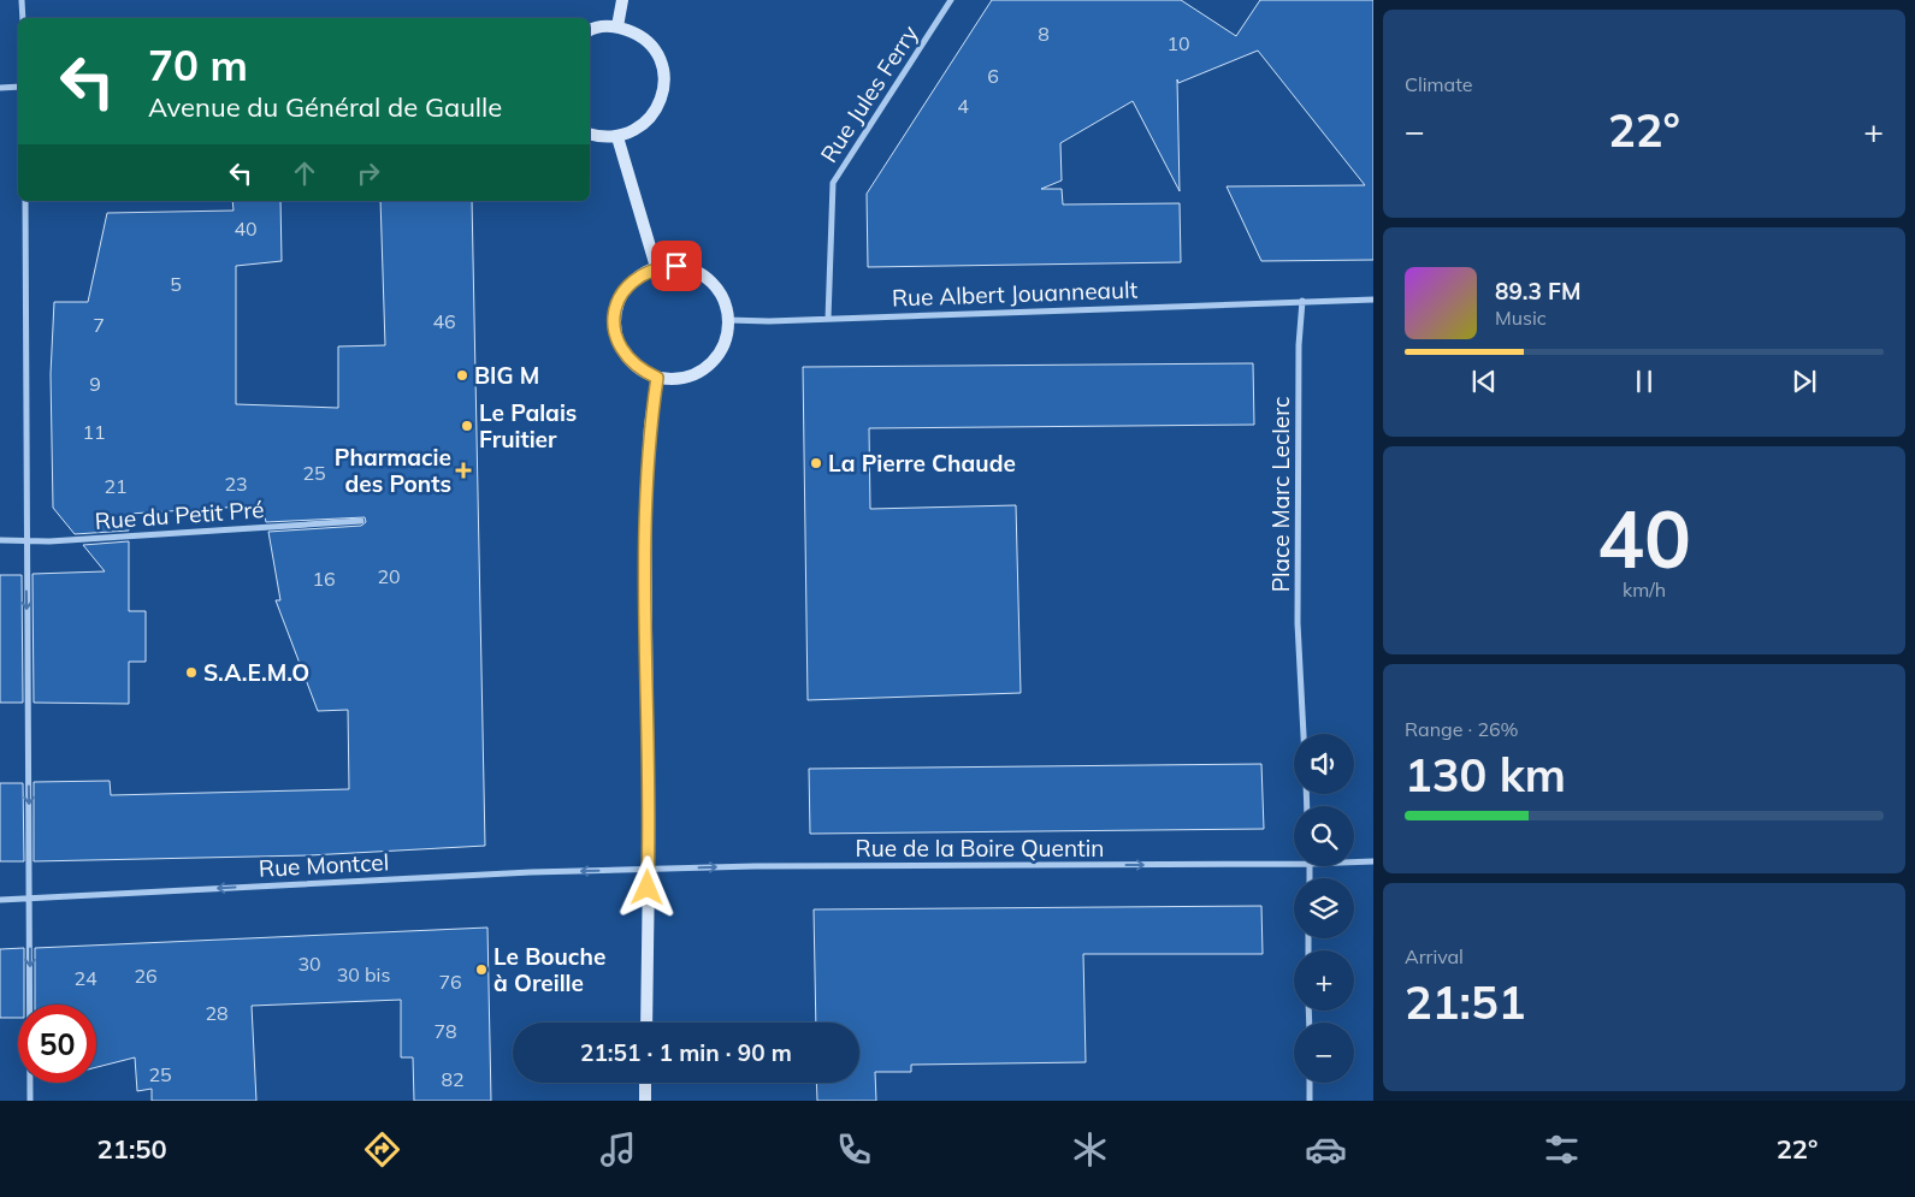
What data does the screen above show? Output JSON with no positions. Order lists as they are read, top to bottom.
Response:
{
  "streets": {
    "street": [
      "Rue Jules Ferry",
      "Rue Albert Jouanneault",
      "Place Marc Leclerc",
      "Rue du Petit Pré",
      "Rue de la Boire Quentin",
      "Rue Montcel"
    ]
  },
  "crossings": [
    ["Rue Jules Ferry", "Rue Albert Jouanneault"],
    ["Rue Albert Jouanneault", "Place Marc Leclerc"],
    ["Rue de la Boire Quentin", "Rue Montcel"]
  ],
  "one_way": ["Rue de la Boire Quentin", "Rue Montcel"],
  "places": {
    "other": [
      "BIG M",
      "Le Palais Fruitier",
      "La Pierre Chaude",
      "S.A.E.M.O",
      "Le Bouche à Oreille"
    ],
    "health": ["Pharmacie des Ponts"]
  },
  "house_numbers": [
    "8",
    "10",
    "6",
    "4",
    "40",
    "5",
    "46",
    "7",
    "9",
    "11",
    "25",
    "23",
    "21",
    "20",
    "16",
    "30",
    "30 bis",
    "26",
    "24",
    "76",
    "28",
    "78",
    "25",
    "82"
  ],
  "page": {
    "tile": [
      "Climate",
      ["40", "km/h"],
      ["Range · 26%", "130 km"],
      ["Arrival", "21:51"]
    ],
    "turn": ["70 m", "Avenue du Général de Gaulle"],
    "heat": ["−", "22°", "+"],
    "song": ["89.3 FM", "Music"],
    "map_buttons": ["+", "−"],
    "limit": "50",
    "trip": "21:51 · 1 min · 90 m",
    "tabs": ["21:50", "22°"]
  }
}
